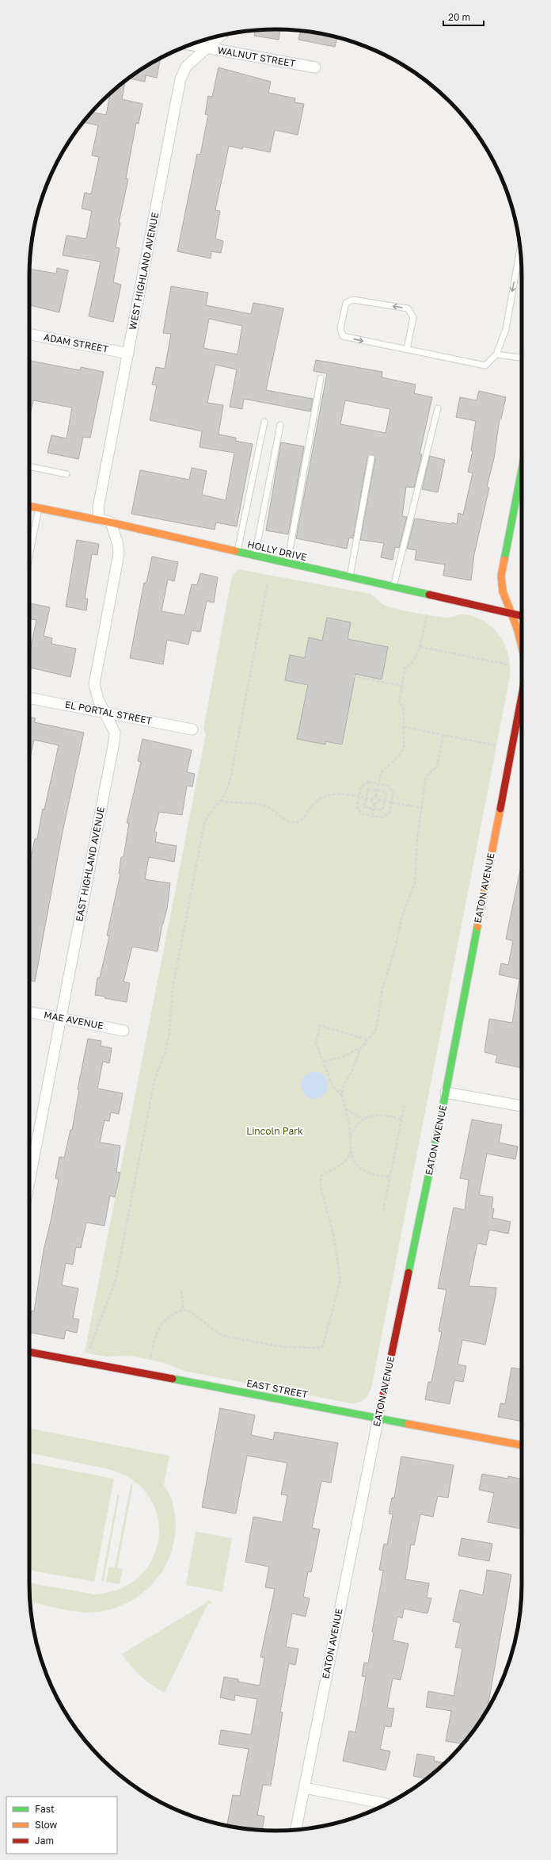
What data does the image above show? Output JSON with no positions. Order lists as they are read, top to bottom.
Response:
{
  "streets": {
    "street": [
      "WALNUT STREET",
      "WEST HIGHLAND AVENUE",
      "ADAM STREET",
      "HOLLY DRIVE",
      "EL PORTAL STREET",
      "EAST HIGHLAND AVENUE",
      "EATON AVENUE",
      "MAE AVENUE",
      "EAST STREET"
    ]
  },
  "crossings": [
    ["WALNUT STREET", "WEST HIGHLAND AVENUE"],
    ["WEST HIGHLAND AVENUE", "ADAM STREET"],
    ["WEST HIGHLAND AVENUE", "HOLLY DRIVE"],
    ["WEST HIGHLAND AVENUE", "EAST HIGHLAND AVENUE"],
    ["HOLLY DRIVE", "EAST HIGHLAND AVENUE"],
    ["HOLLY DRIVE", "EATON AVENUE"],
    ["EL PORTAL STREET", "EAST HIGHLAND AVENUE"],
    ["EAST HIGHLAND AVENUE", "MAE AVENUE"],
    ["EATON AVENUE", "EAST STREET"]
  ],
  "parks": ["Lincoln Park"],
  "legend": ["Fast", "Slow", "Jam"],
  "scale_bar": "20 m"
}
